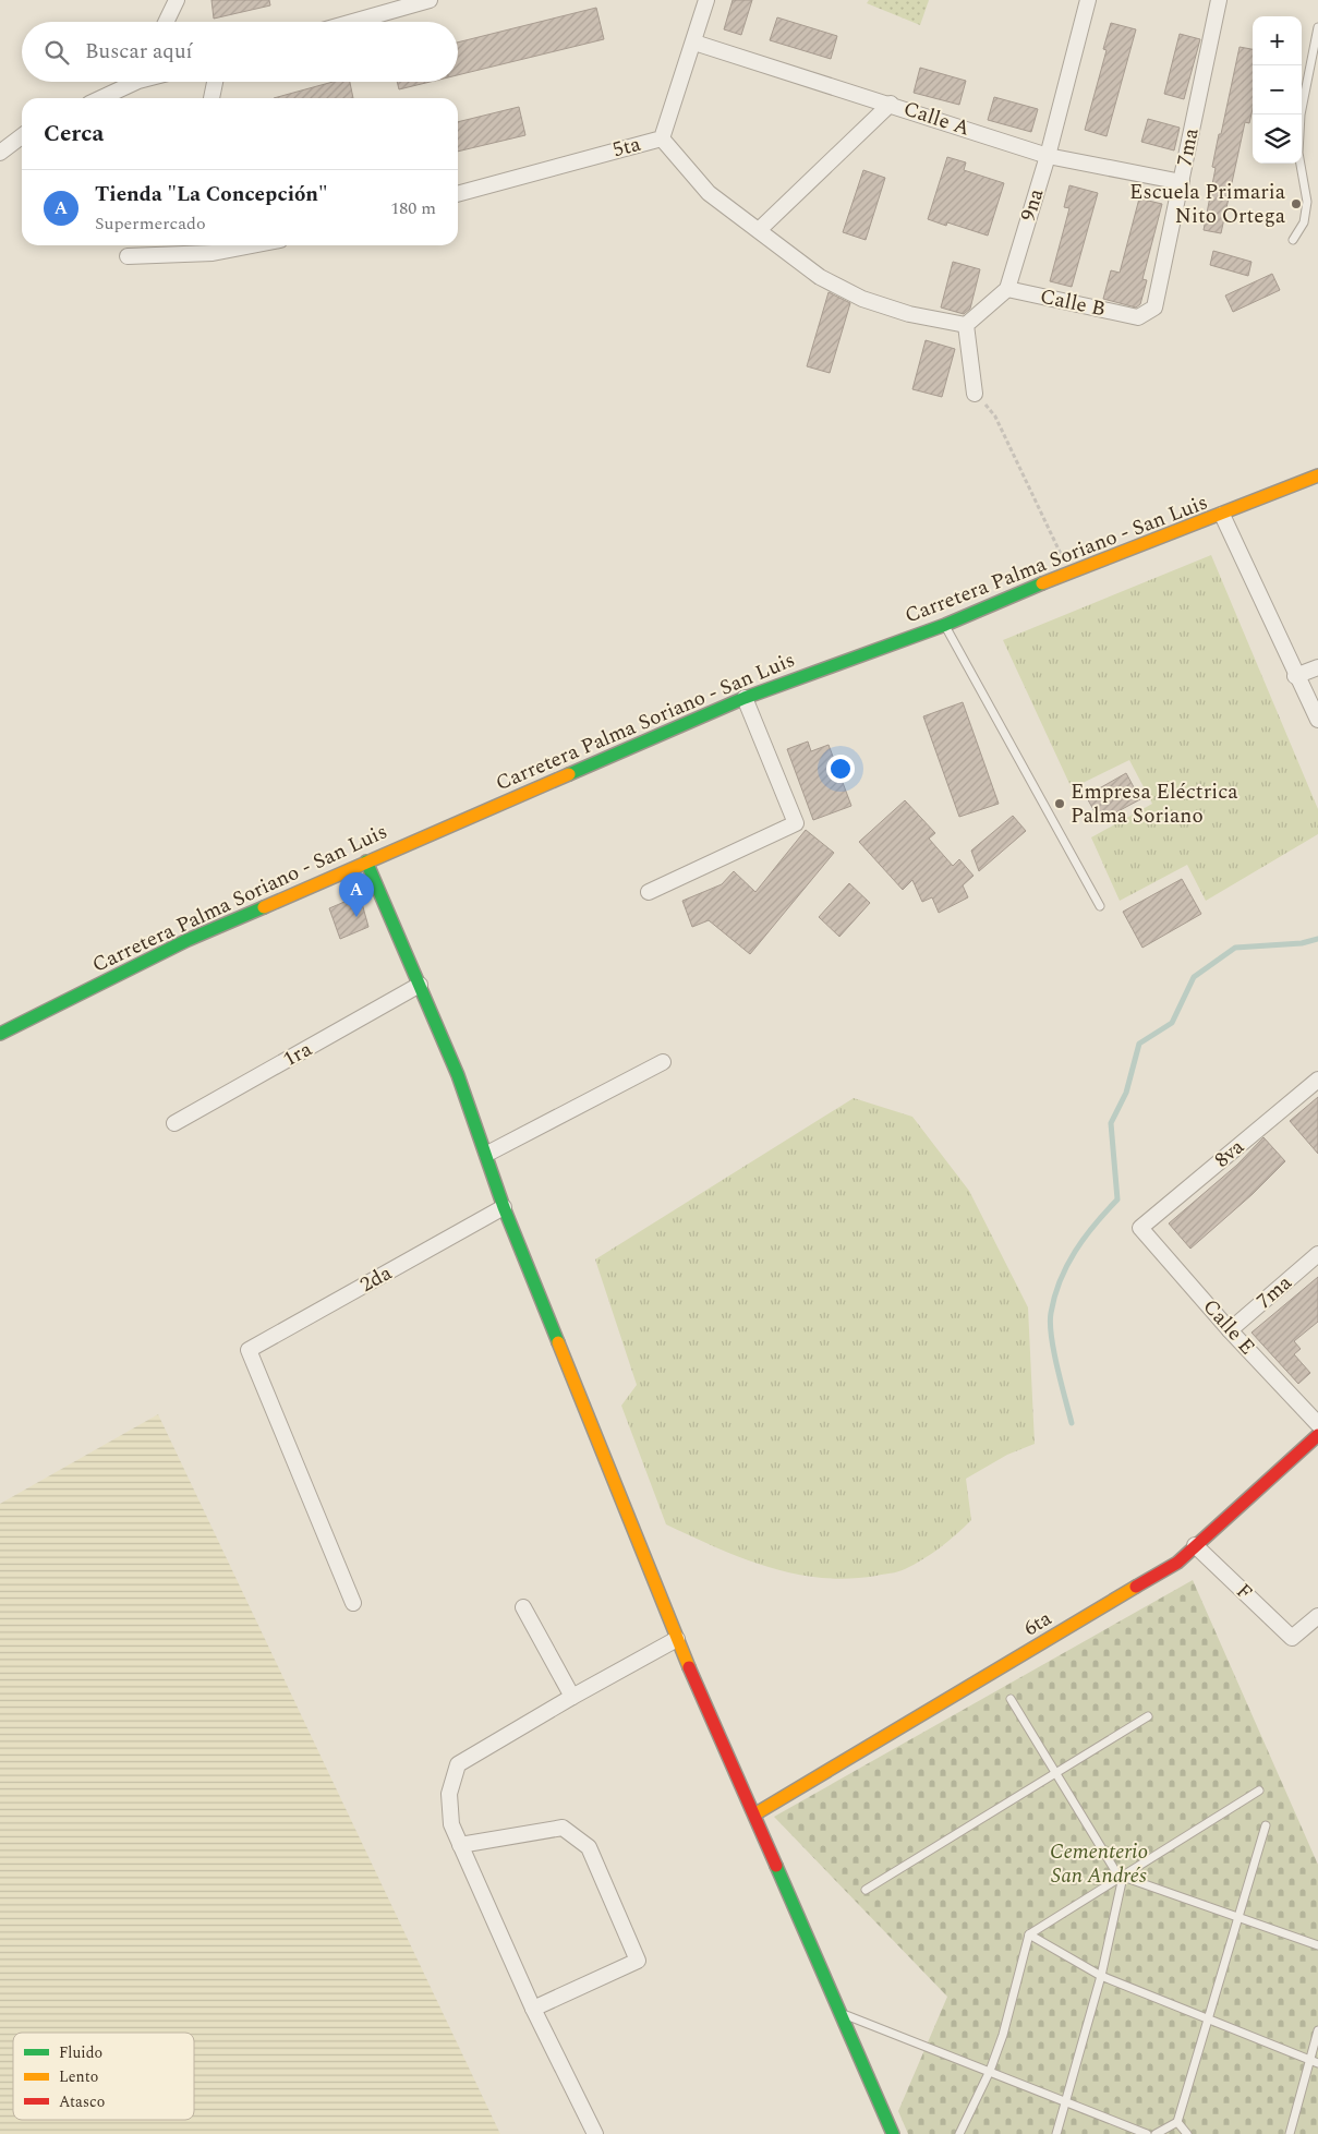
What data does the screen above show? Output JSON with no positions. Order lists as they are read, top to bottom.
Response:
{
  "streets": {
    "street": [
      "Calle A",
      "5ta",
      "7ma",
      "9na",
      "Calle B",
      "Carretera Palma Soriano - San Luis",
      "1ra",
      "8va",
      "2da",
      "Calle E",
      "F",
      "6ta"
    ]
  },
  "crossings": [
    ["Calle A", "5ta"],
    ["Calle A", "7ma"],
    ["Calle A", "9na"],
    ["7ma", "Calle B"],
    ["7ma", "Calle E"],
    ["9na", "Calle B"],
    ["8va", "Calle E"],
    ["F", "6ta"]
  ],
  "parks": ["Cementerio San Andrés"],
  "places": ["Escuela Primaria Nito Ortega", "Empresa Eléctrica Palma Soriano"],
  "legend": ["Fluido", "Lento", "Atasco"],
  "page": {
    "map_buttons": ["+", "−"],
    "search": "Buscar aquí",
    "heading": "Cerca",
    "list": [
      {
        "mark": "A",
        "name": "Tienda \"La Concepción\"",
        "note": "Supermercado",
        "value": "180 m"
      }
    ],
    "pins": "A"
  }
}
